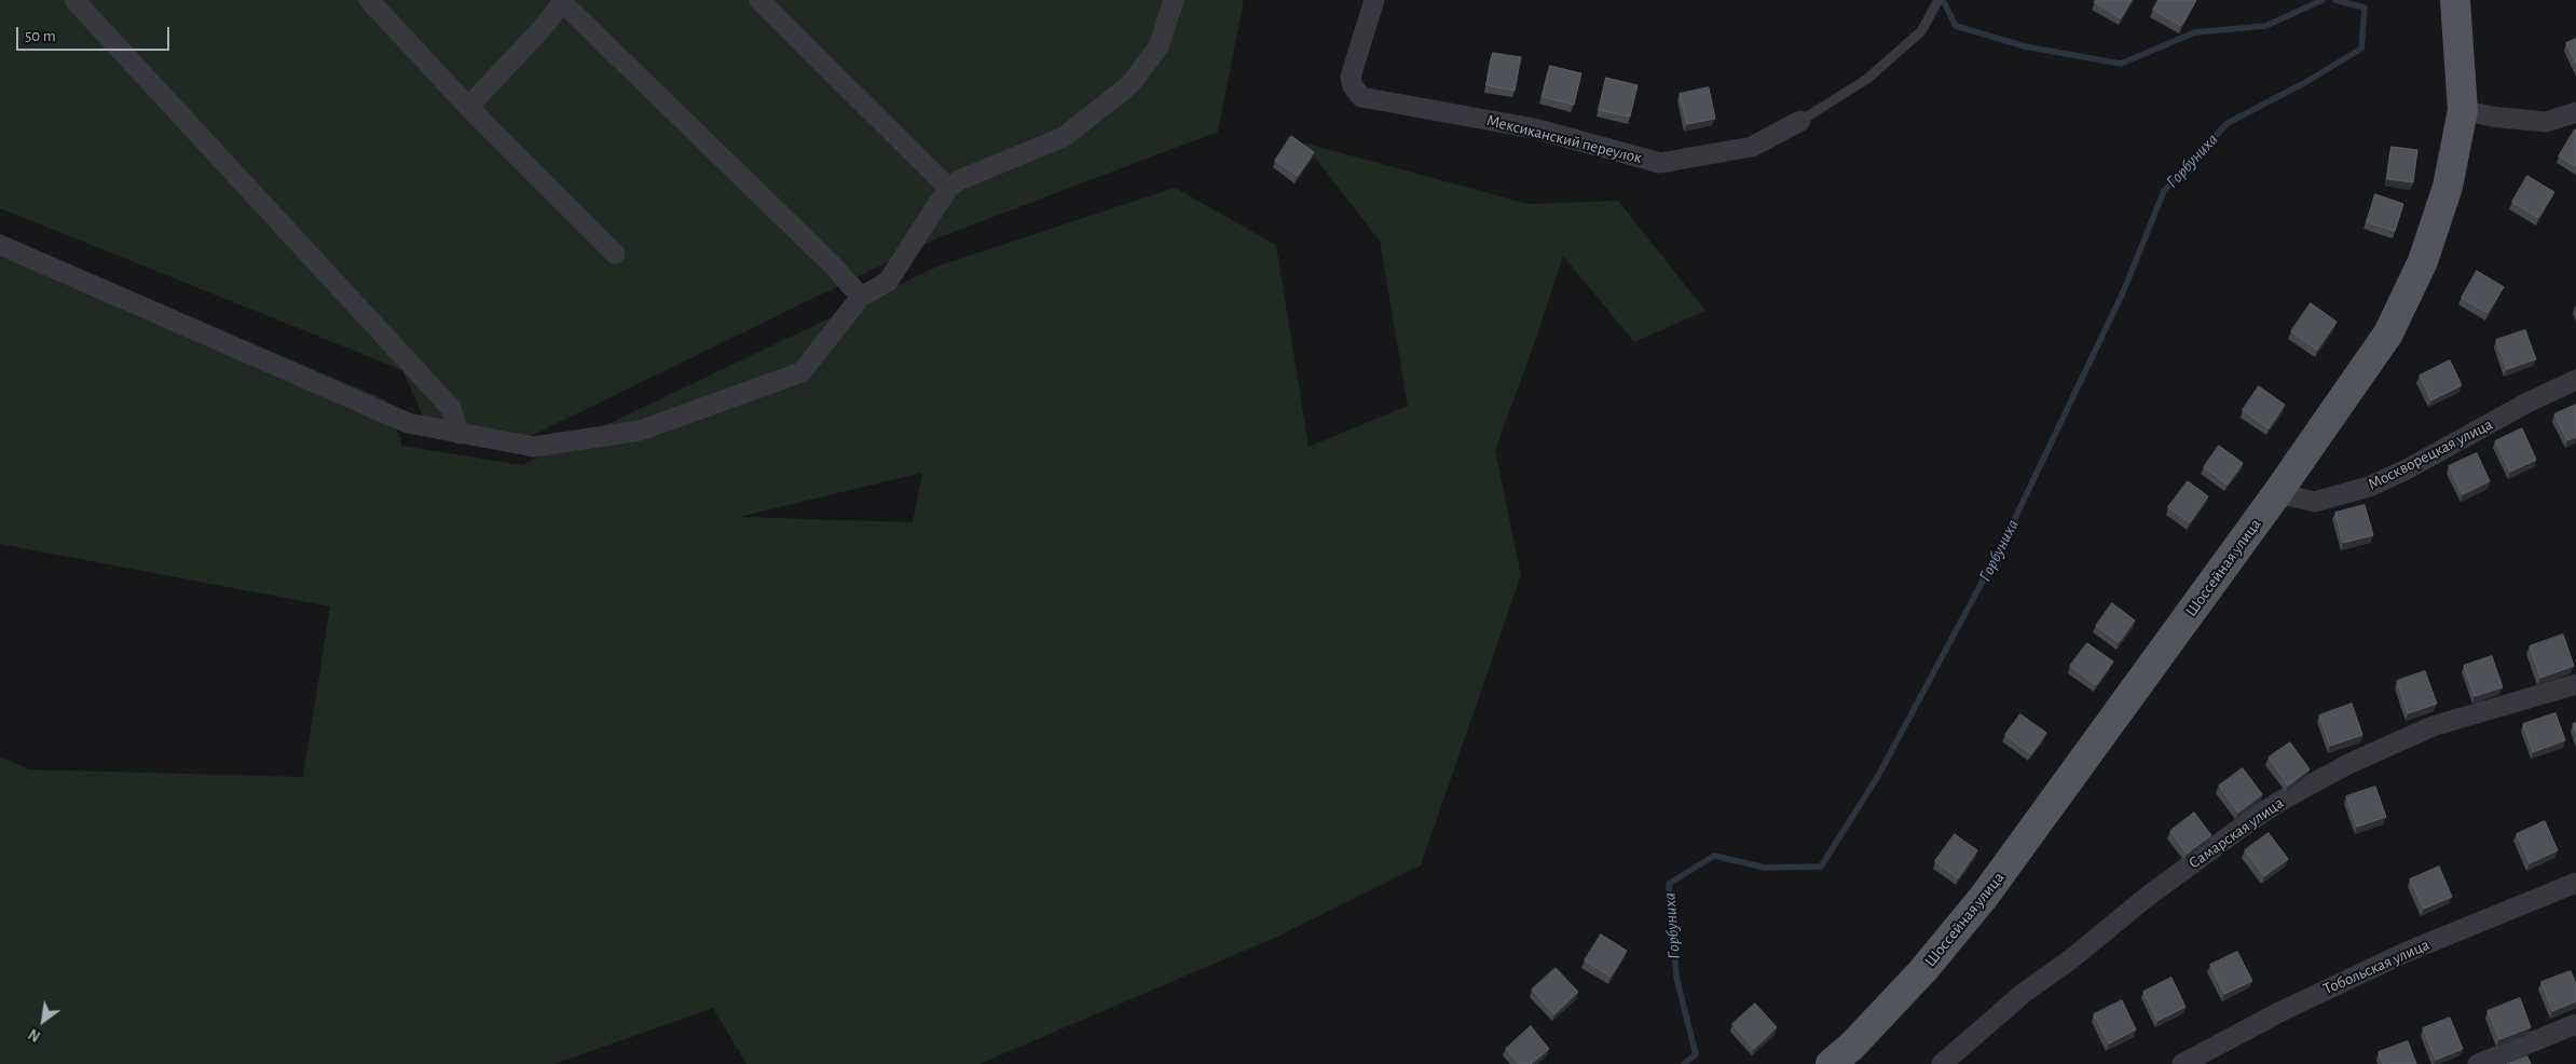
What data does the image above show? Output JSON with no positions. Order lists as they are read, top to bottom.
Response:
{
  "streets": {
    "main road": ["Шоссейная улица"],
    "street": [
      "Мексиканский переулок",
      "Москворецкая улица",
      "Самарская улица",
      "Тобольская улица"
    ]
  },
  "crossings": [
    ["Москворецкая улица", "Шоссейная улица"]
  ],
  "water": ["Горбуниха"],
  "scale_bar": "50 m",
  "north": "bottom left"
}
